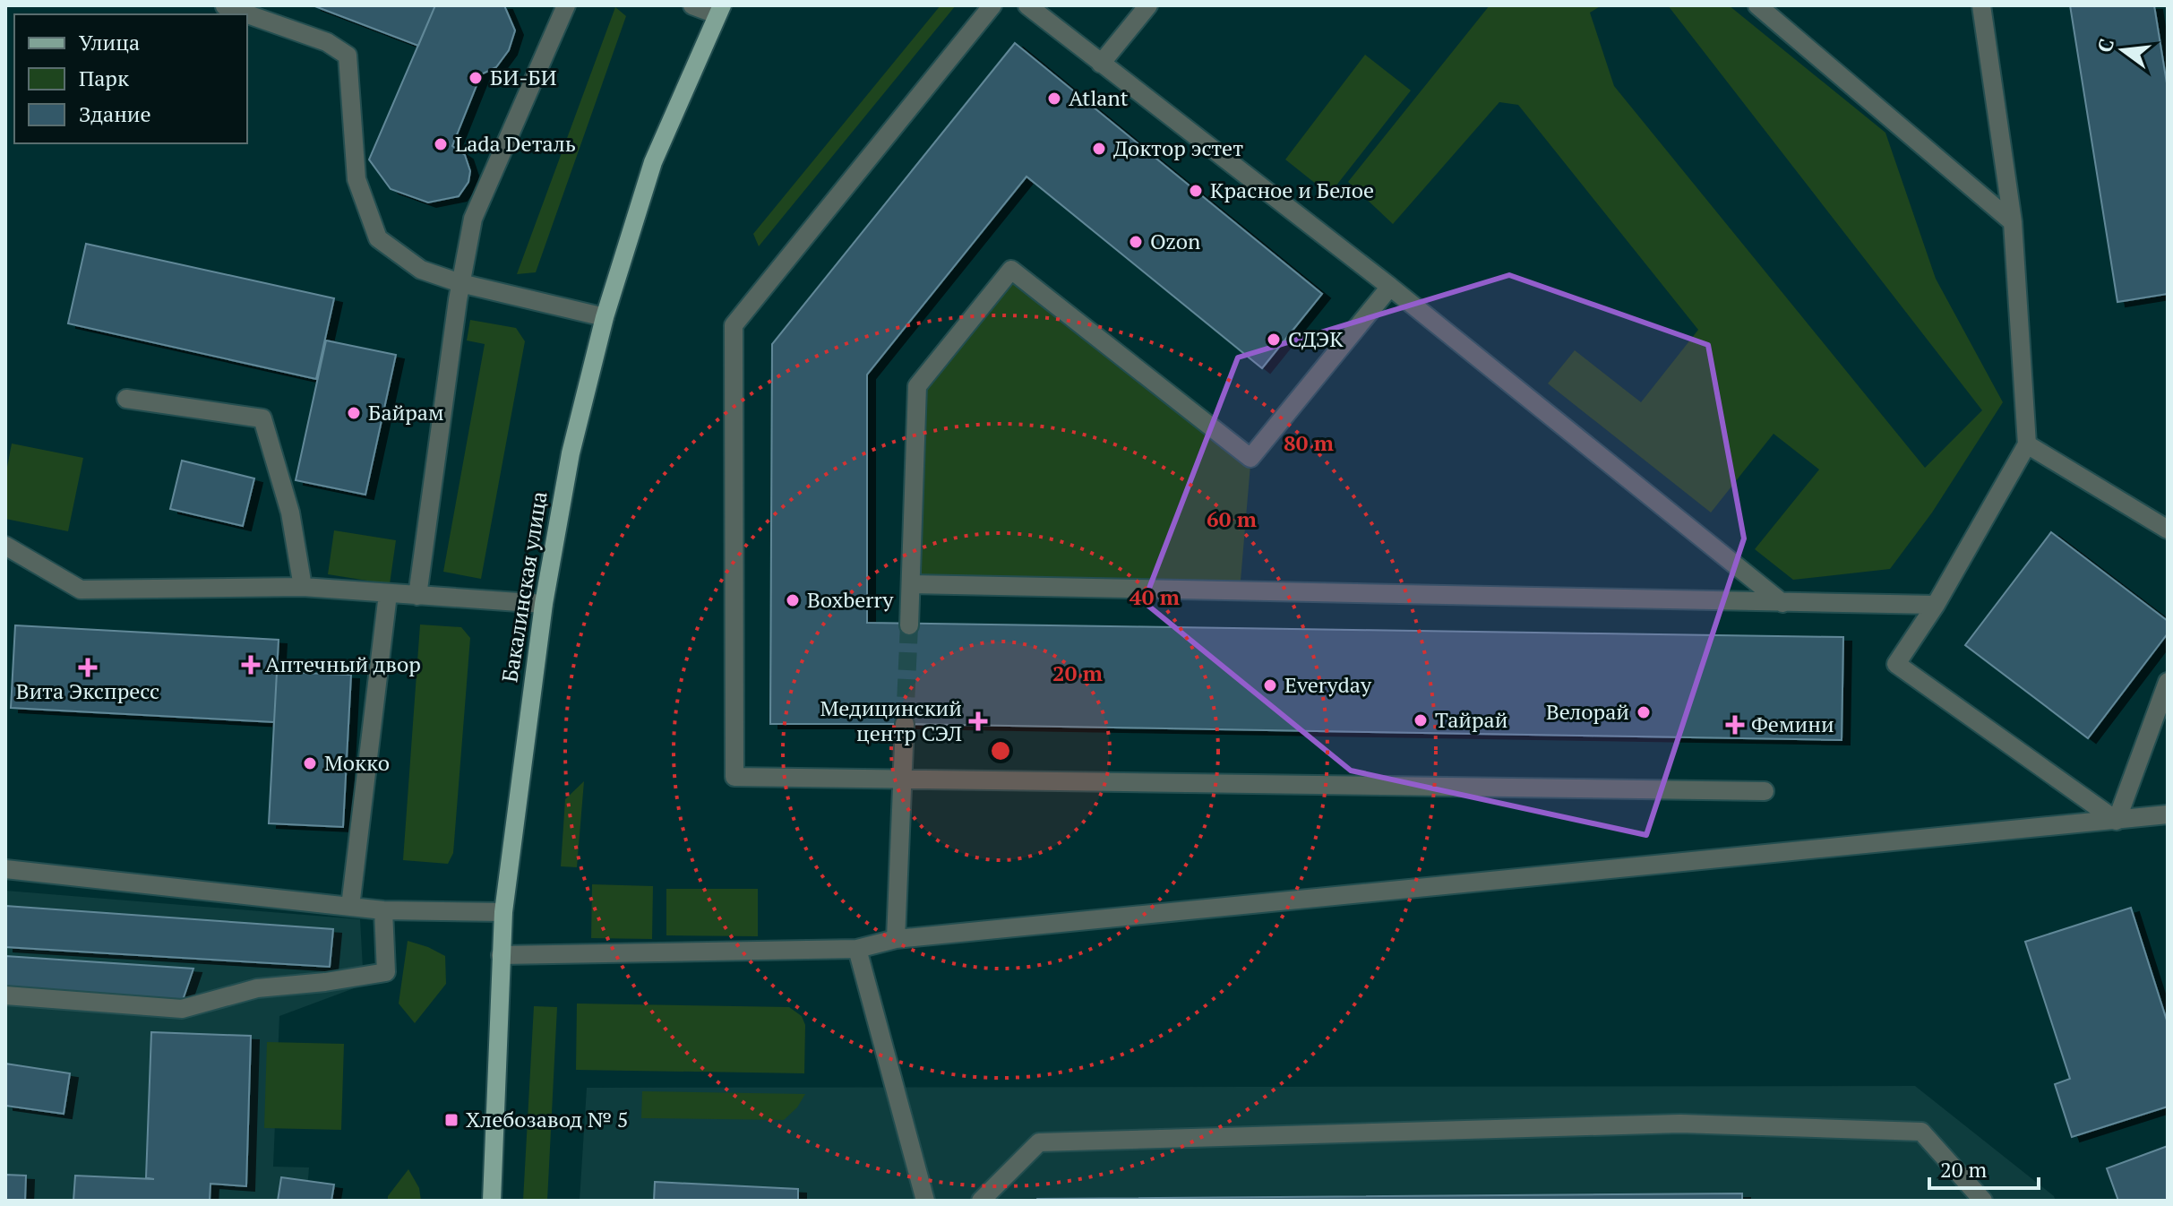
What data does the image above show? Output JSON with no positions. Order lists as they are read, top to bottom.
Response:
{
  "streets": {
    "main road": ["Бакалинская улица"]
  },
  "places": {
    "other": [
      "БИ-БИ",
      "Atlant",
      "Lada Dеталь",
      "Доктор эстет",
      "Красное и Белое",
      "Ozon",
      "СДЭК",
      "Байрам",
      "Boxberry",
      "Everyday",
      "Велорай",
      "Тайрай",
      "Мокко"
    ],
    "health": [
      "Аптечный двор",
      "Вита Экспресс",
      "Медицинский центр СЭЛ",
      "Фемини"
    ],
    "transit": ["Хлебозавод № 5"]
  },
  "legend": ["Улица", "Парк", "Здание"],
  "scale_bar": "20 m",
  "north": "left",
  "rings": [
    "80 m",
    "60 m",
    "40 m",
    "20 m"
  ]
}
